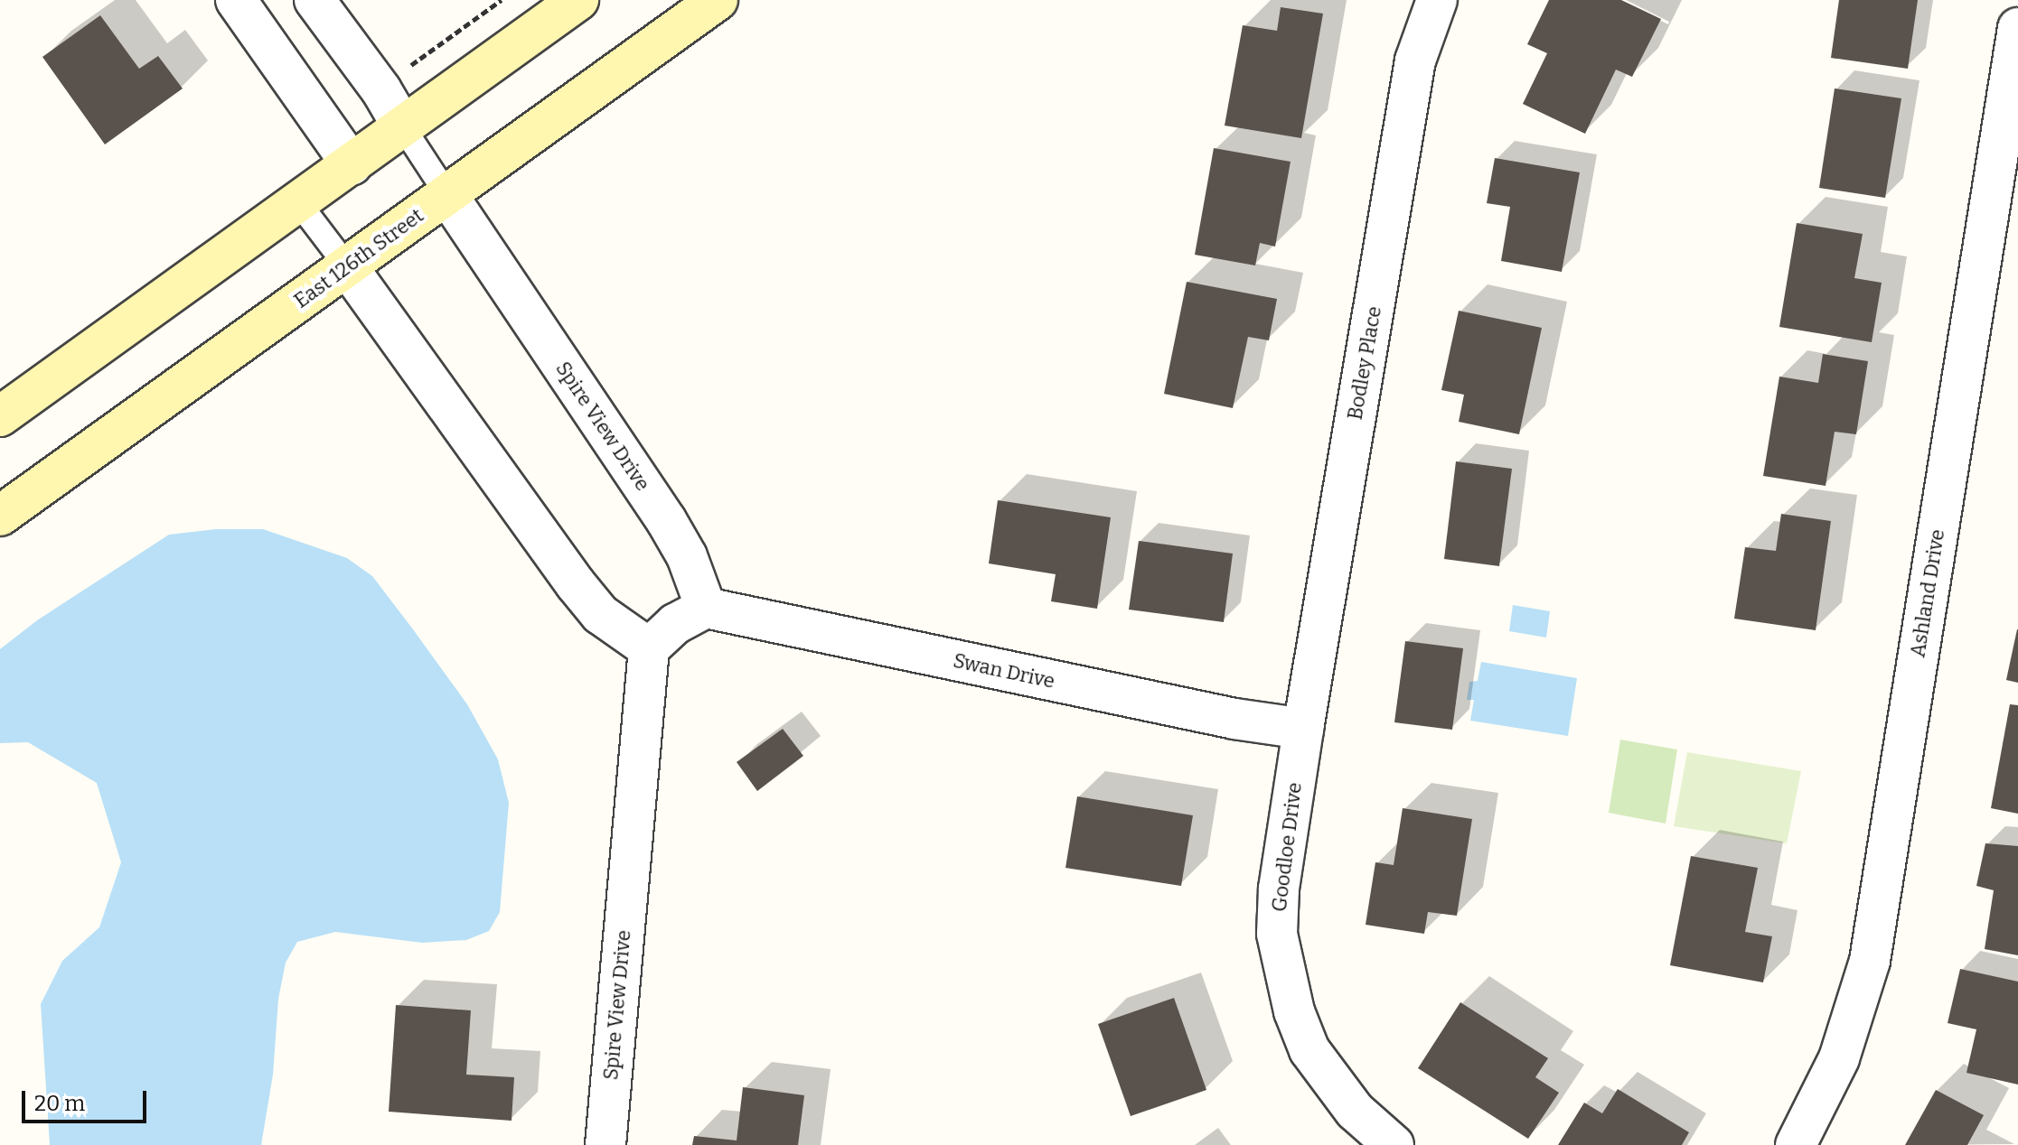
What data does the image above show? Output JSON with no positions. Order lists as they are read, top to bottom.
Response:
{
  "streets": {
    "main road": ["East 126th Street"],
    "street": [
      "Bodley Place",
      "Spire View Drive",
      "Ashland Drive",
      "Swan Drive",
      "Goodloe Drive"
    ]
  },
  "crossings": [
    ["East 126th Street", "Spire View Drive"],
    ["Bodley Place", "Swan Drive"],
    ["Bodley Place", "Goodloe Drive"],
    ["Spire View Drive", "Swan Drive"],
    ["Swan Drive", "Goodloe Drive"]
  ],
  "scale_bar": "20 m"
}
